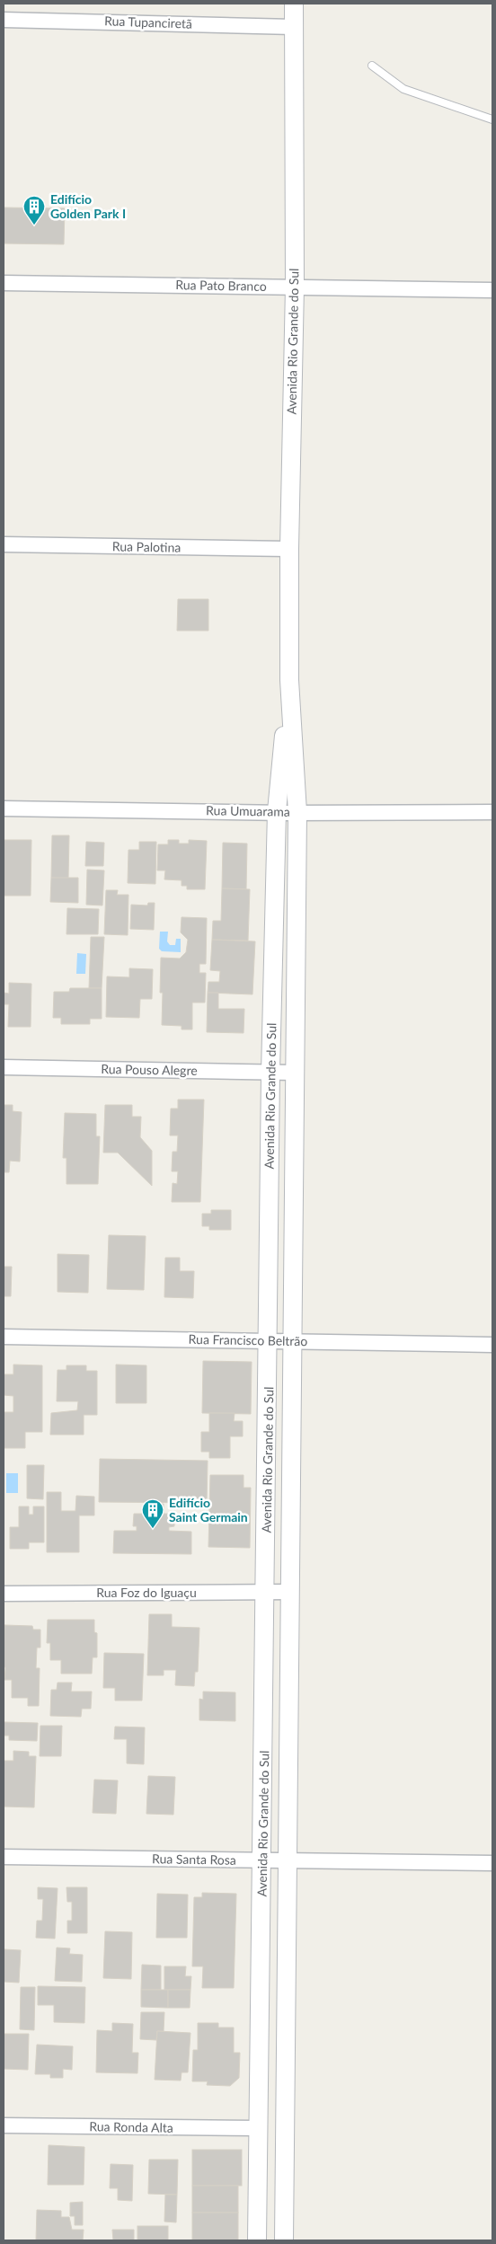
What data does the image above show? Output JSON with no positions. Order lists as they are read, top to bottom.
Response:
{
  "streets": {
    "street": [
      "Rua Tupanciretã",
      "Rua Pato Branco",
      "Avenida Rio Grande do Sul",
      "Rua Palotina",
      "Rua Umuarama",
      "Rua Pouso Alegre",
      "Rua Francisco Beltrão",
      "Rua Foz do Iguaçu",
      "Rua Santa Rosa",
      "Rua Ronda Alta"
    ]
  },
  "crossings": [
    ["Rua Tupanciretã", "Avenida Rio Grande do Sul"],
    ["Rua Pato Branco", "Avenida Rio Grande do Sul"],
    ["Avenida Rio Grande do Sul", "Rua Palotina"],
    ["Avenida Rio Grande do Sul", "Rua Umuarama"],
    ["Avenida Rio Grande do Sul", "Rua Pouso Alegre"],
    ["Avenida Rio Grande do Sul", "Rua Francisco Beltrão"],
    ["Avenida Rio Grande do Sul", "Rua Foz do Iguaçu"],
    ["Avenida Rio Grande do Sul", "Rua Santa Rosa"],
    ["Avenida Rio Grande do Sul", "Rua Ronda Alta"]
  ],
  "places": {
    "building": ["Edifício Golden Park I", "Edifício Saint Germain"]
  }
}
